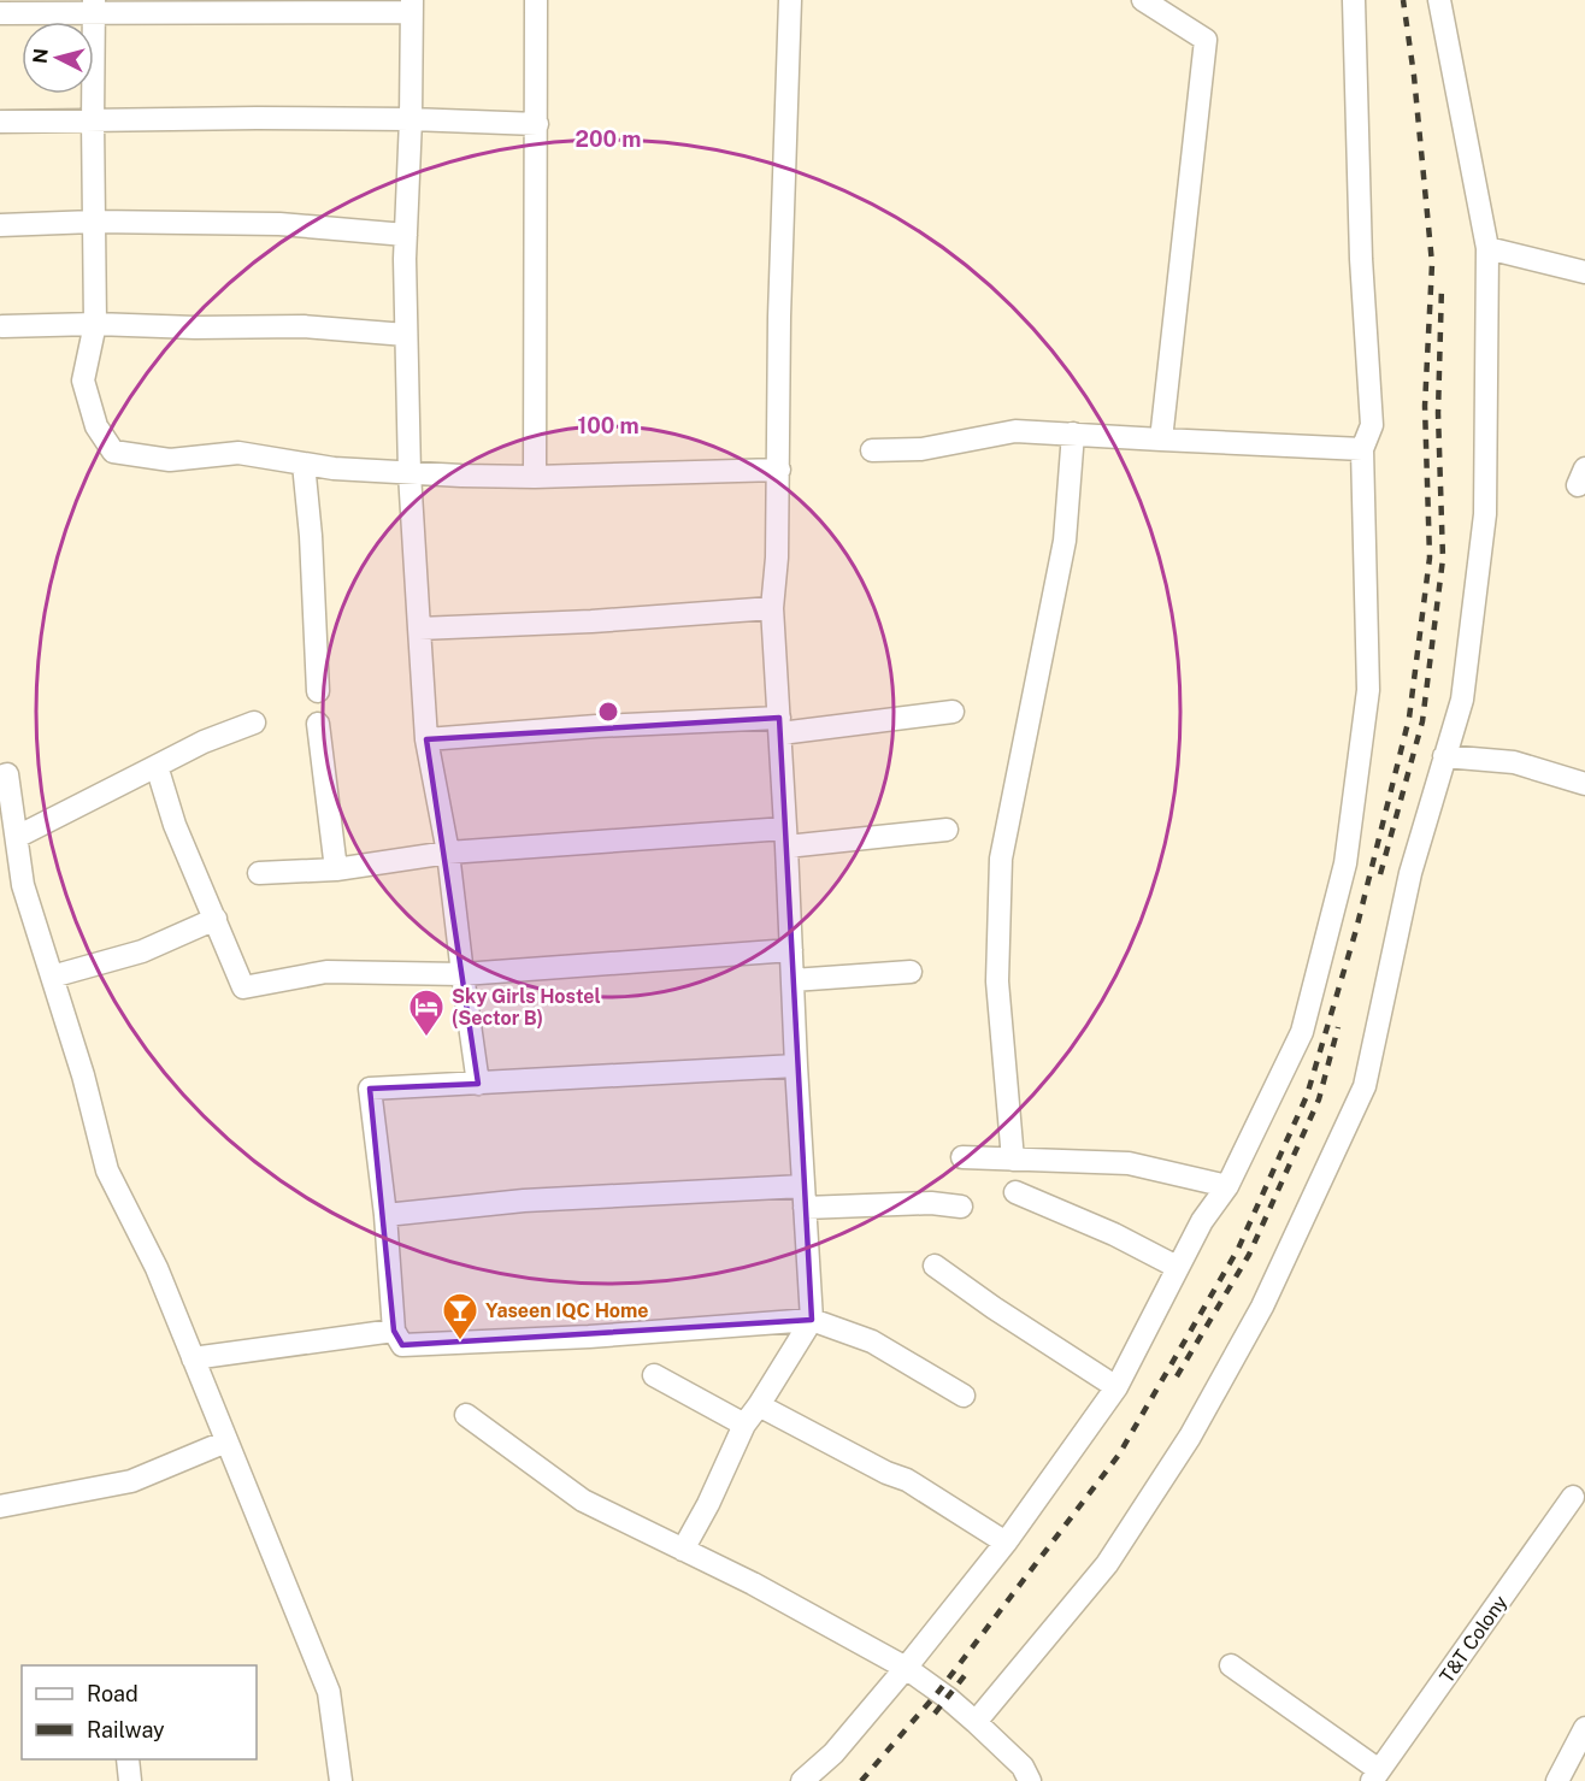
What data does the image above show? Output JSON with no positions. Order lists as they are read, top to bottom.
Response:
{
  "streets": {
    "street": ["T&T Colony"]
  },
  "places": {
    "hotel": ["Sky Girls Hostel (Sector B)"],
    "bar": ["Yaseen IQC Home"]
  },
  "legend": ["Road", "Railway"],
  "north": "left",
  "rings": ["200 m", "100 m"]
}
